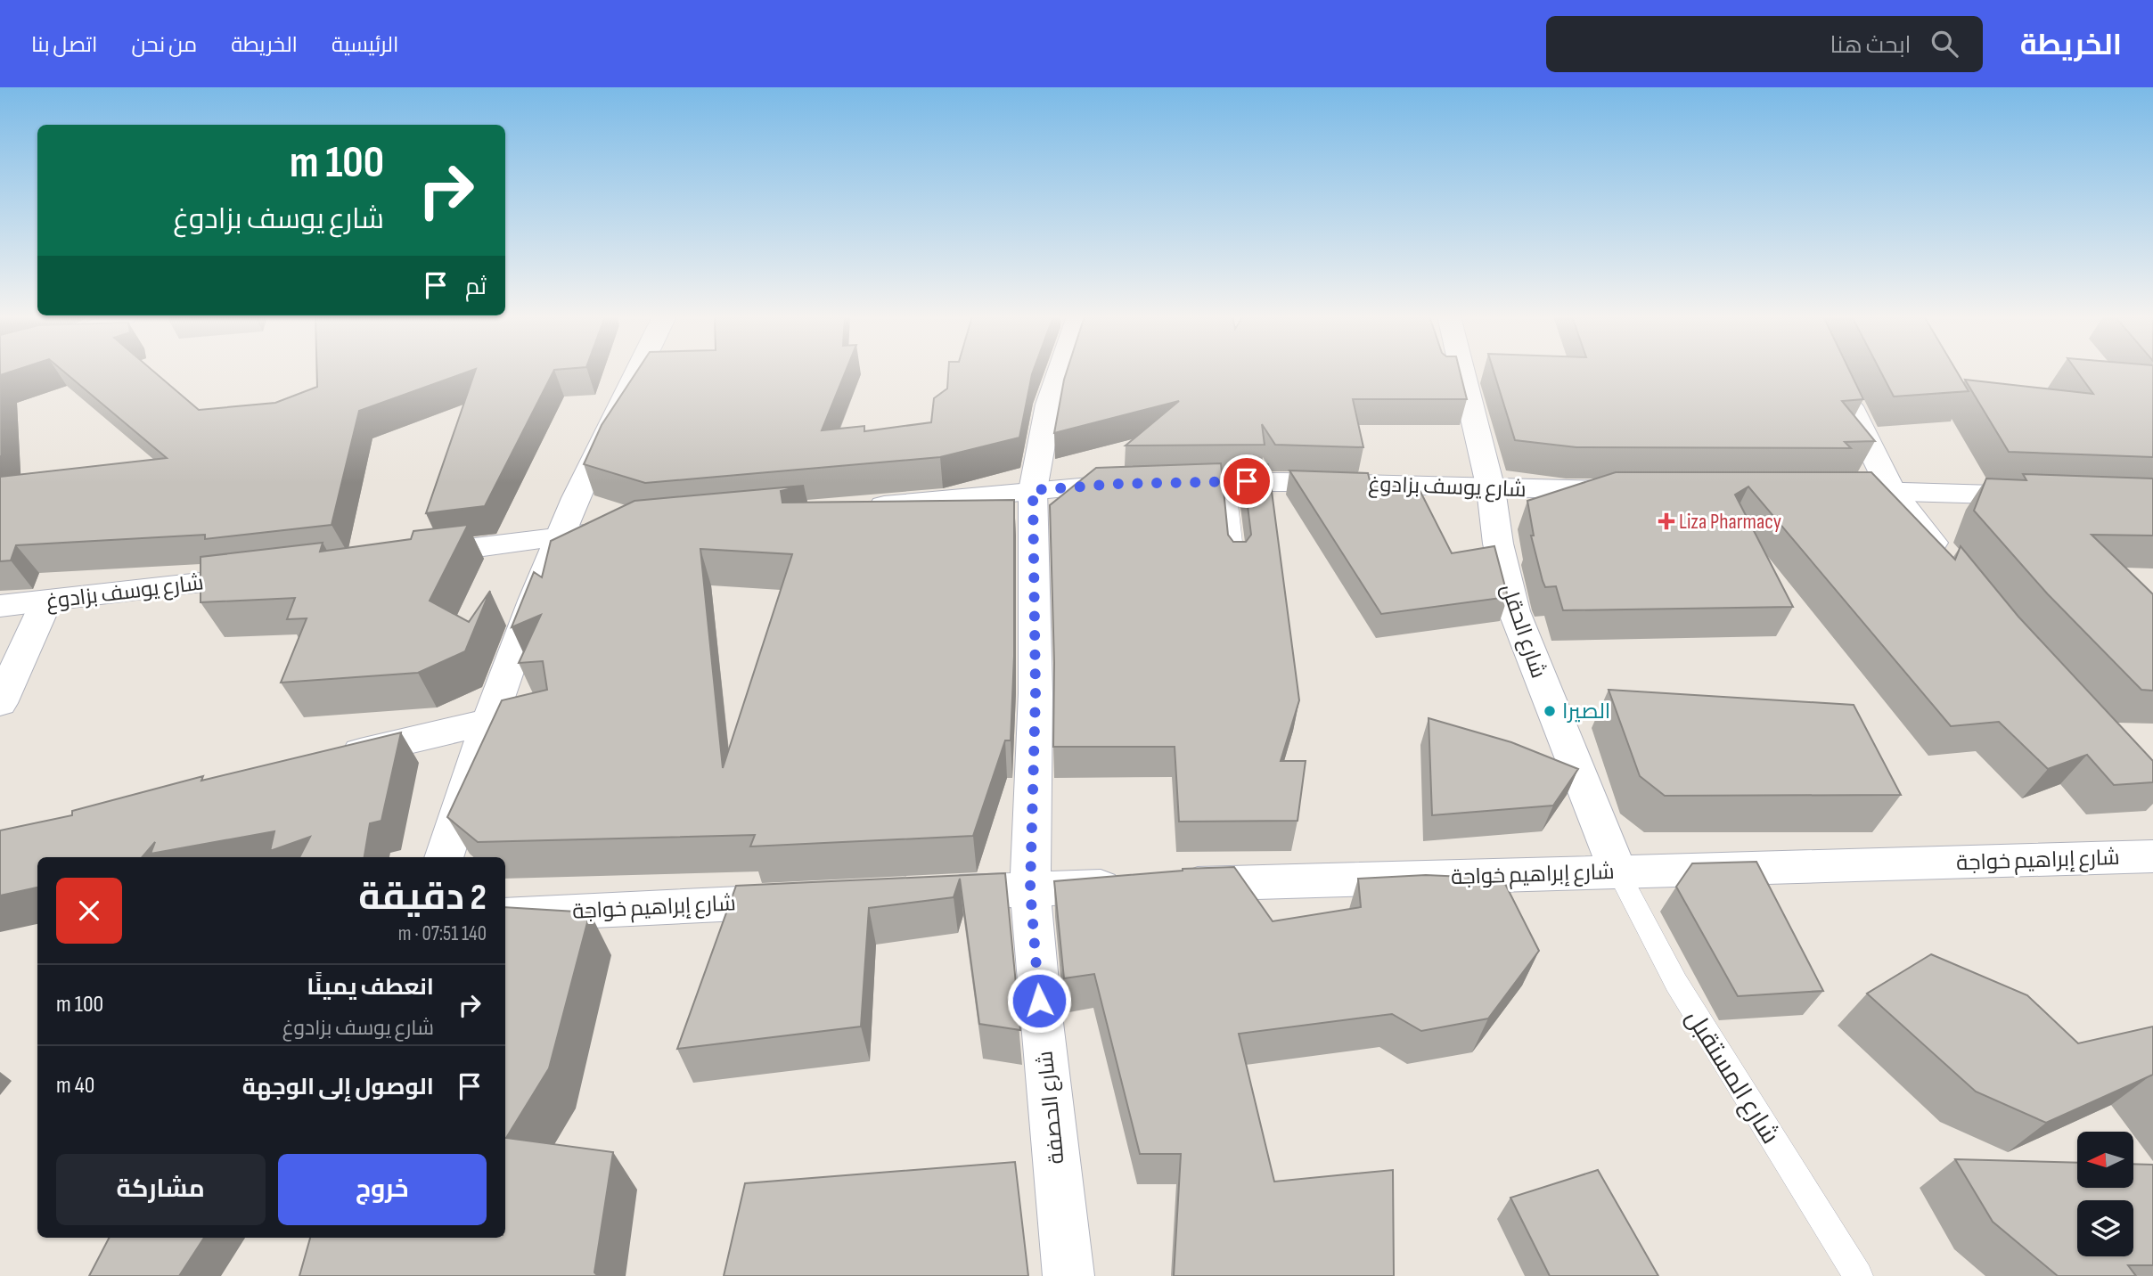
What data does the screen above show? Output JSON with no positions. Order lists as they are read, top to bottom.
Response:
{
  "streets": {
    "street": [
      "شارع يوسف بزادوغ",
      "شارع الحقل",
      "شارع إبراهيم خواجة",
      "شارع الحصفة"
    ],
    "lane": ["شارع المستقبل"]
  },
  "crossings": [
    ["شارع يوسف بزادوغ", "شارع الحقل"],
    ["شارع يوسف بزادوغ", "شارع الحصفة"],
    ["شارع الحقل", "شارع إبراهيم خواجة"],
    ["شارع الحقل", "شارع المستقبل"],
    ["شارع إبراهيم خواجة", "شارع المستقبل"],
    ["شارع إبراهيم خواجة", "شارع الحصفة"]
  ],
  "places": {
    "health": ["Liza Pharmacy"],
    "other": ["الصيرا"]
  },
  "north": "left",
  "page": {
    "header": "الخريطة",
    "search": "ابحث هنا",
    "nav": [
      "الرئيسية",
      "الخريطة",
      "من نحن",
      "اتصل بنا"
    ],
    "turn": ["100 m", "شارع يوسف بزادوغ"],
    "then": "ثم",
    "heading": ["2 دقيقة", "140 m · 07:51"],
    "list": [
      {
        "name": "انعطف يمينًا",
        "note": "شارع يوسف بزادوغ",
        "value": "100 m"
      },
      {
        "name": "الوصول إلى الوجهة",
        "value": "40 m"
      }
    ],
    "buttons": ["خروج", "مشاركة"]
  }
}
